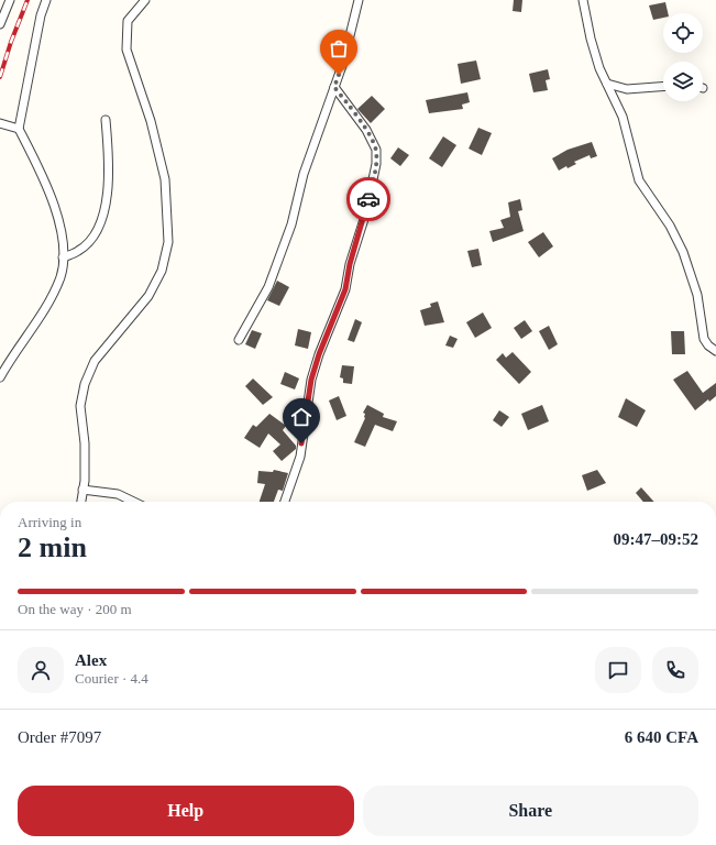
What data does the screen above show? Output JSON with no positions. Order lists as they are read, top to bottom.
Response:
{
  "page": {
    "heading": ["2 min", "Arriving in", "09:47–09:52"],
    "panel": [
      "Alex",
      "Courier · 4.4",
      "Order #7097",
      "6 640 CFA"
    ],
    "bar": "On the way · 200 m",
    "buttons": ["Help", "Share"]
  }
}
